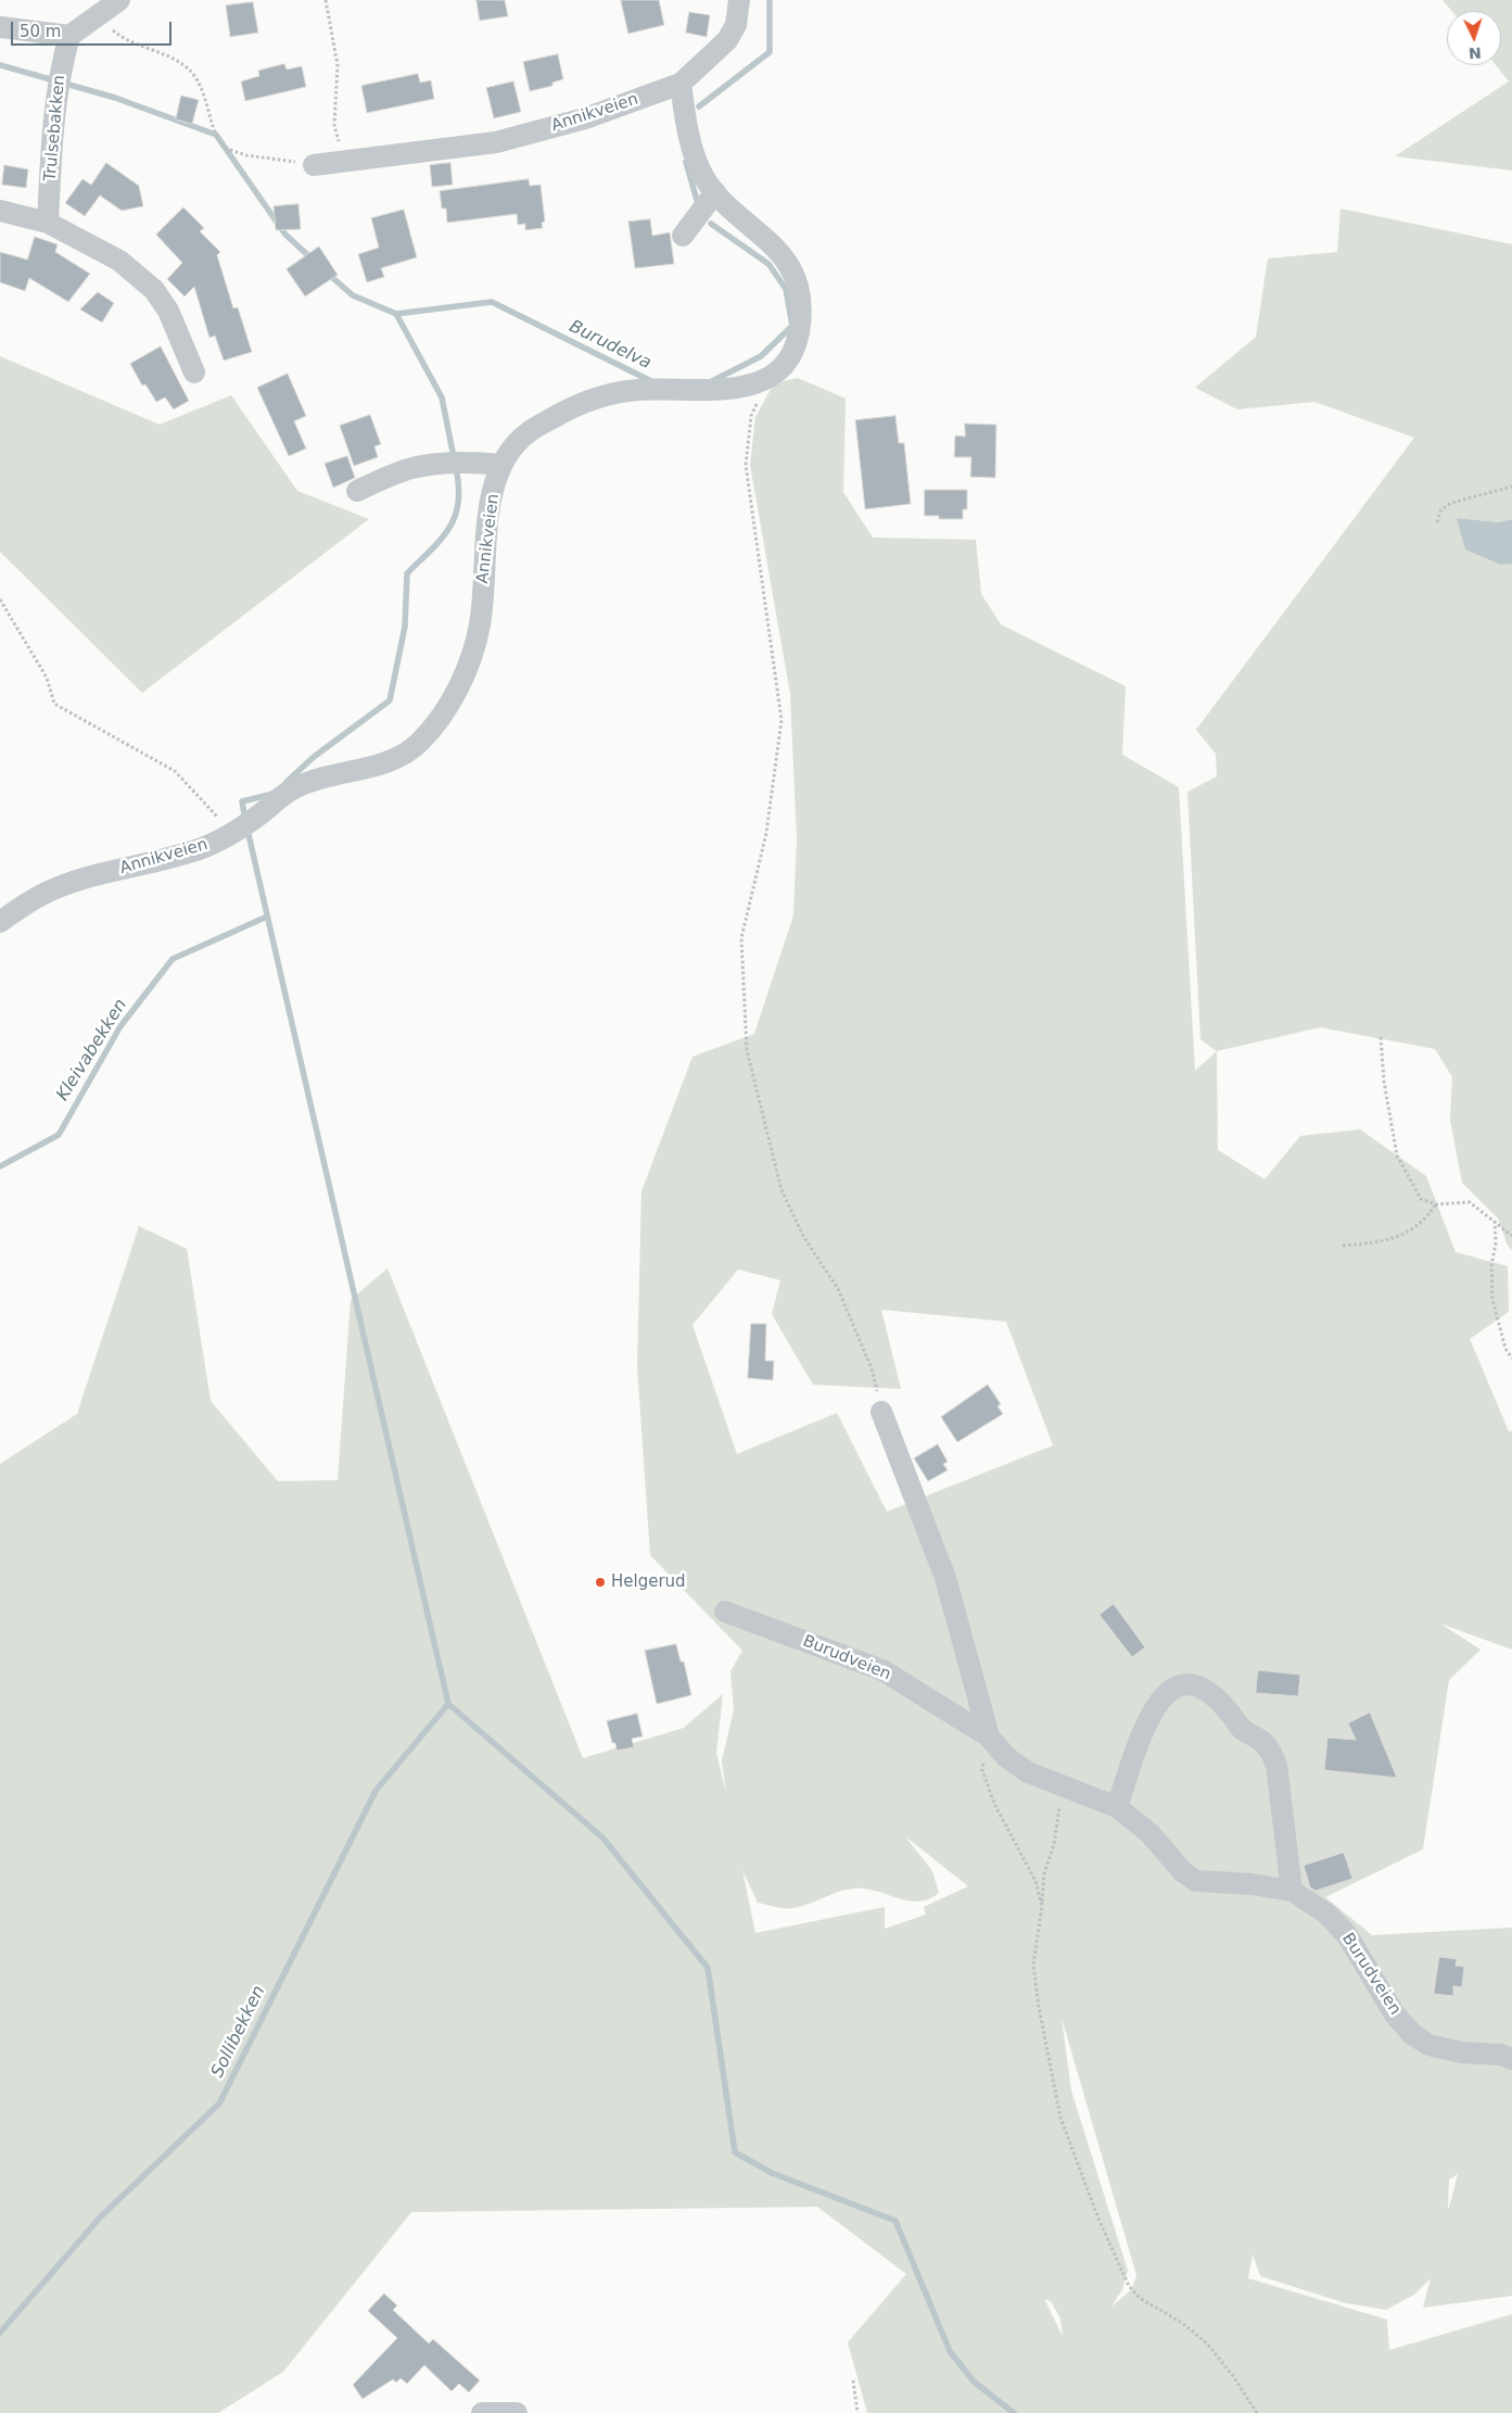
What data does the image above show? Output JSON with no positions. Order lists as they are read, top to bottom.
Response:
{
  "streets": {
    "street": ["Annikveien", "Trulsebakken", "Burudveien"]
  },
  "water": ["Burudelva", "Kleivabekken", "Sollibekken"],
  "places": ["Helgerud"],
  "scale_bar": "50 m",
  "north": "bottom"
}
